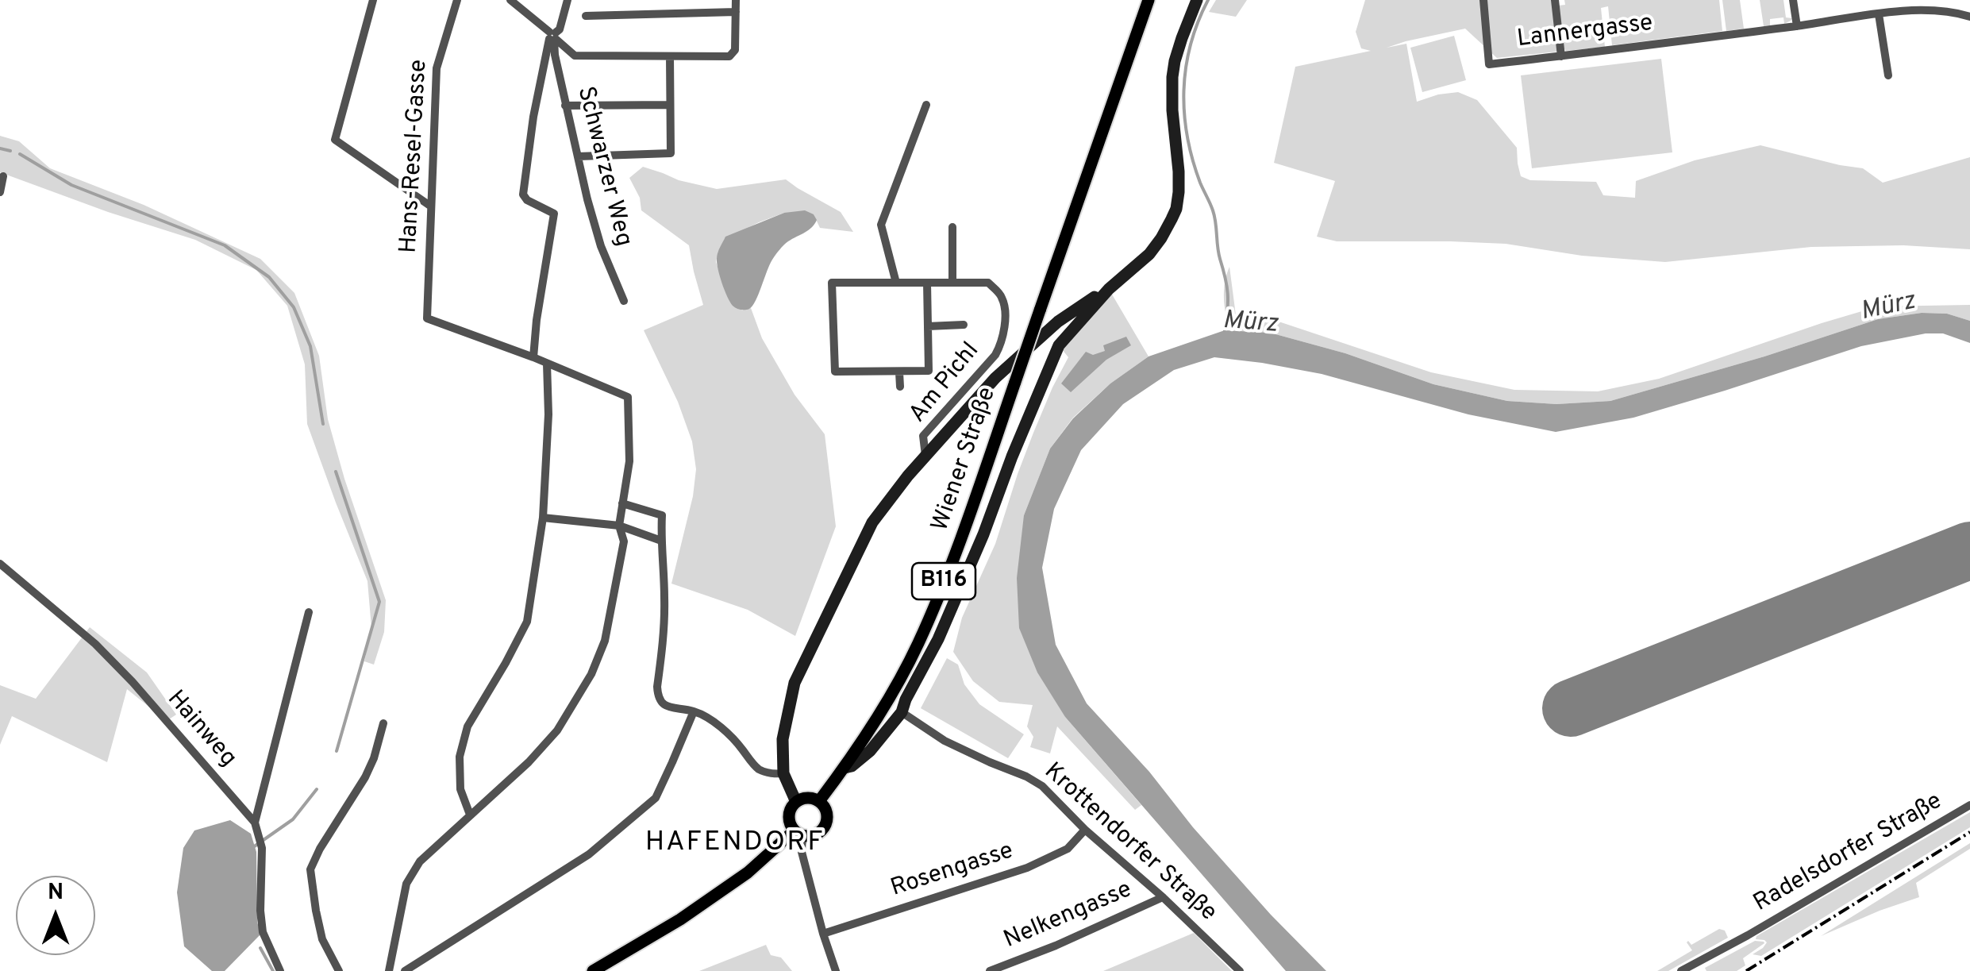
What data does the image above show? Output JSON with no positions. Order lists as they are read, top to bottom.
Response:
{
  "streets": {
    "main road": ["Wiener Straße", "B116"],
    "street": [
      "Lannergasse",
      "Hans-Resel-Gasse",
      "Schwarzer Weg",
      "Am Pichl",
      "Hainweg",
      "Krottendorfer Straße",
      "Radelsdorfer Straße",
      "Rosengasse",
      "Nelkengasse"
    ]
  },
  "crossings": [
    ["Wiener Straße", "B116"],
    ["Krottendorfer Straße", "Rosengasse"],
    ["Krottendorfer Straße", "Nelkengasse"]
  ],
  "districts": ["HAFENDORF"],
  "water": ["Mürz"],
  "north": "top"
}
